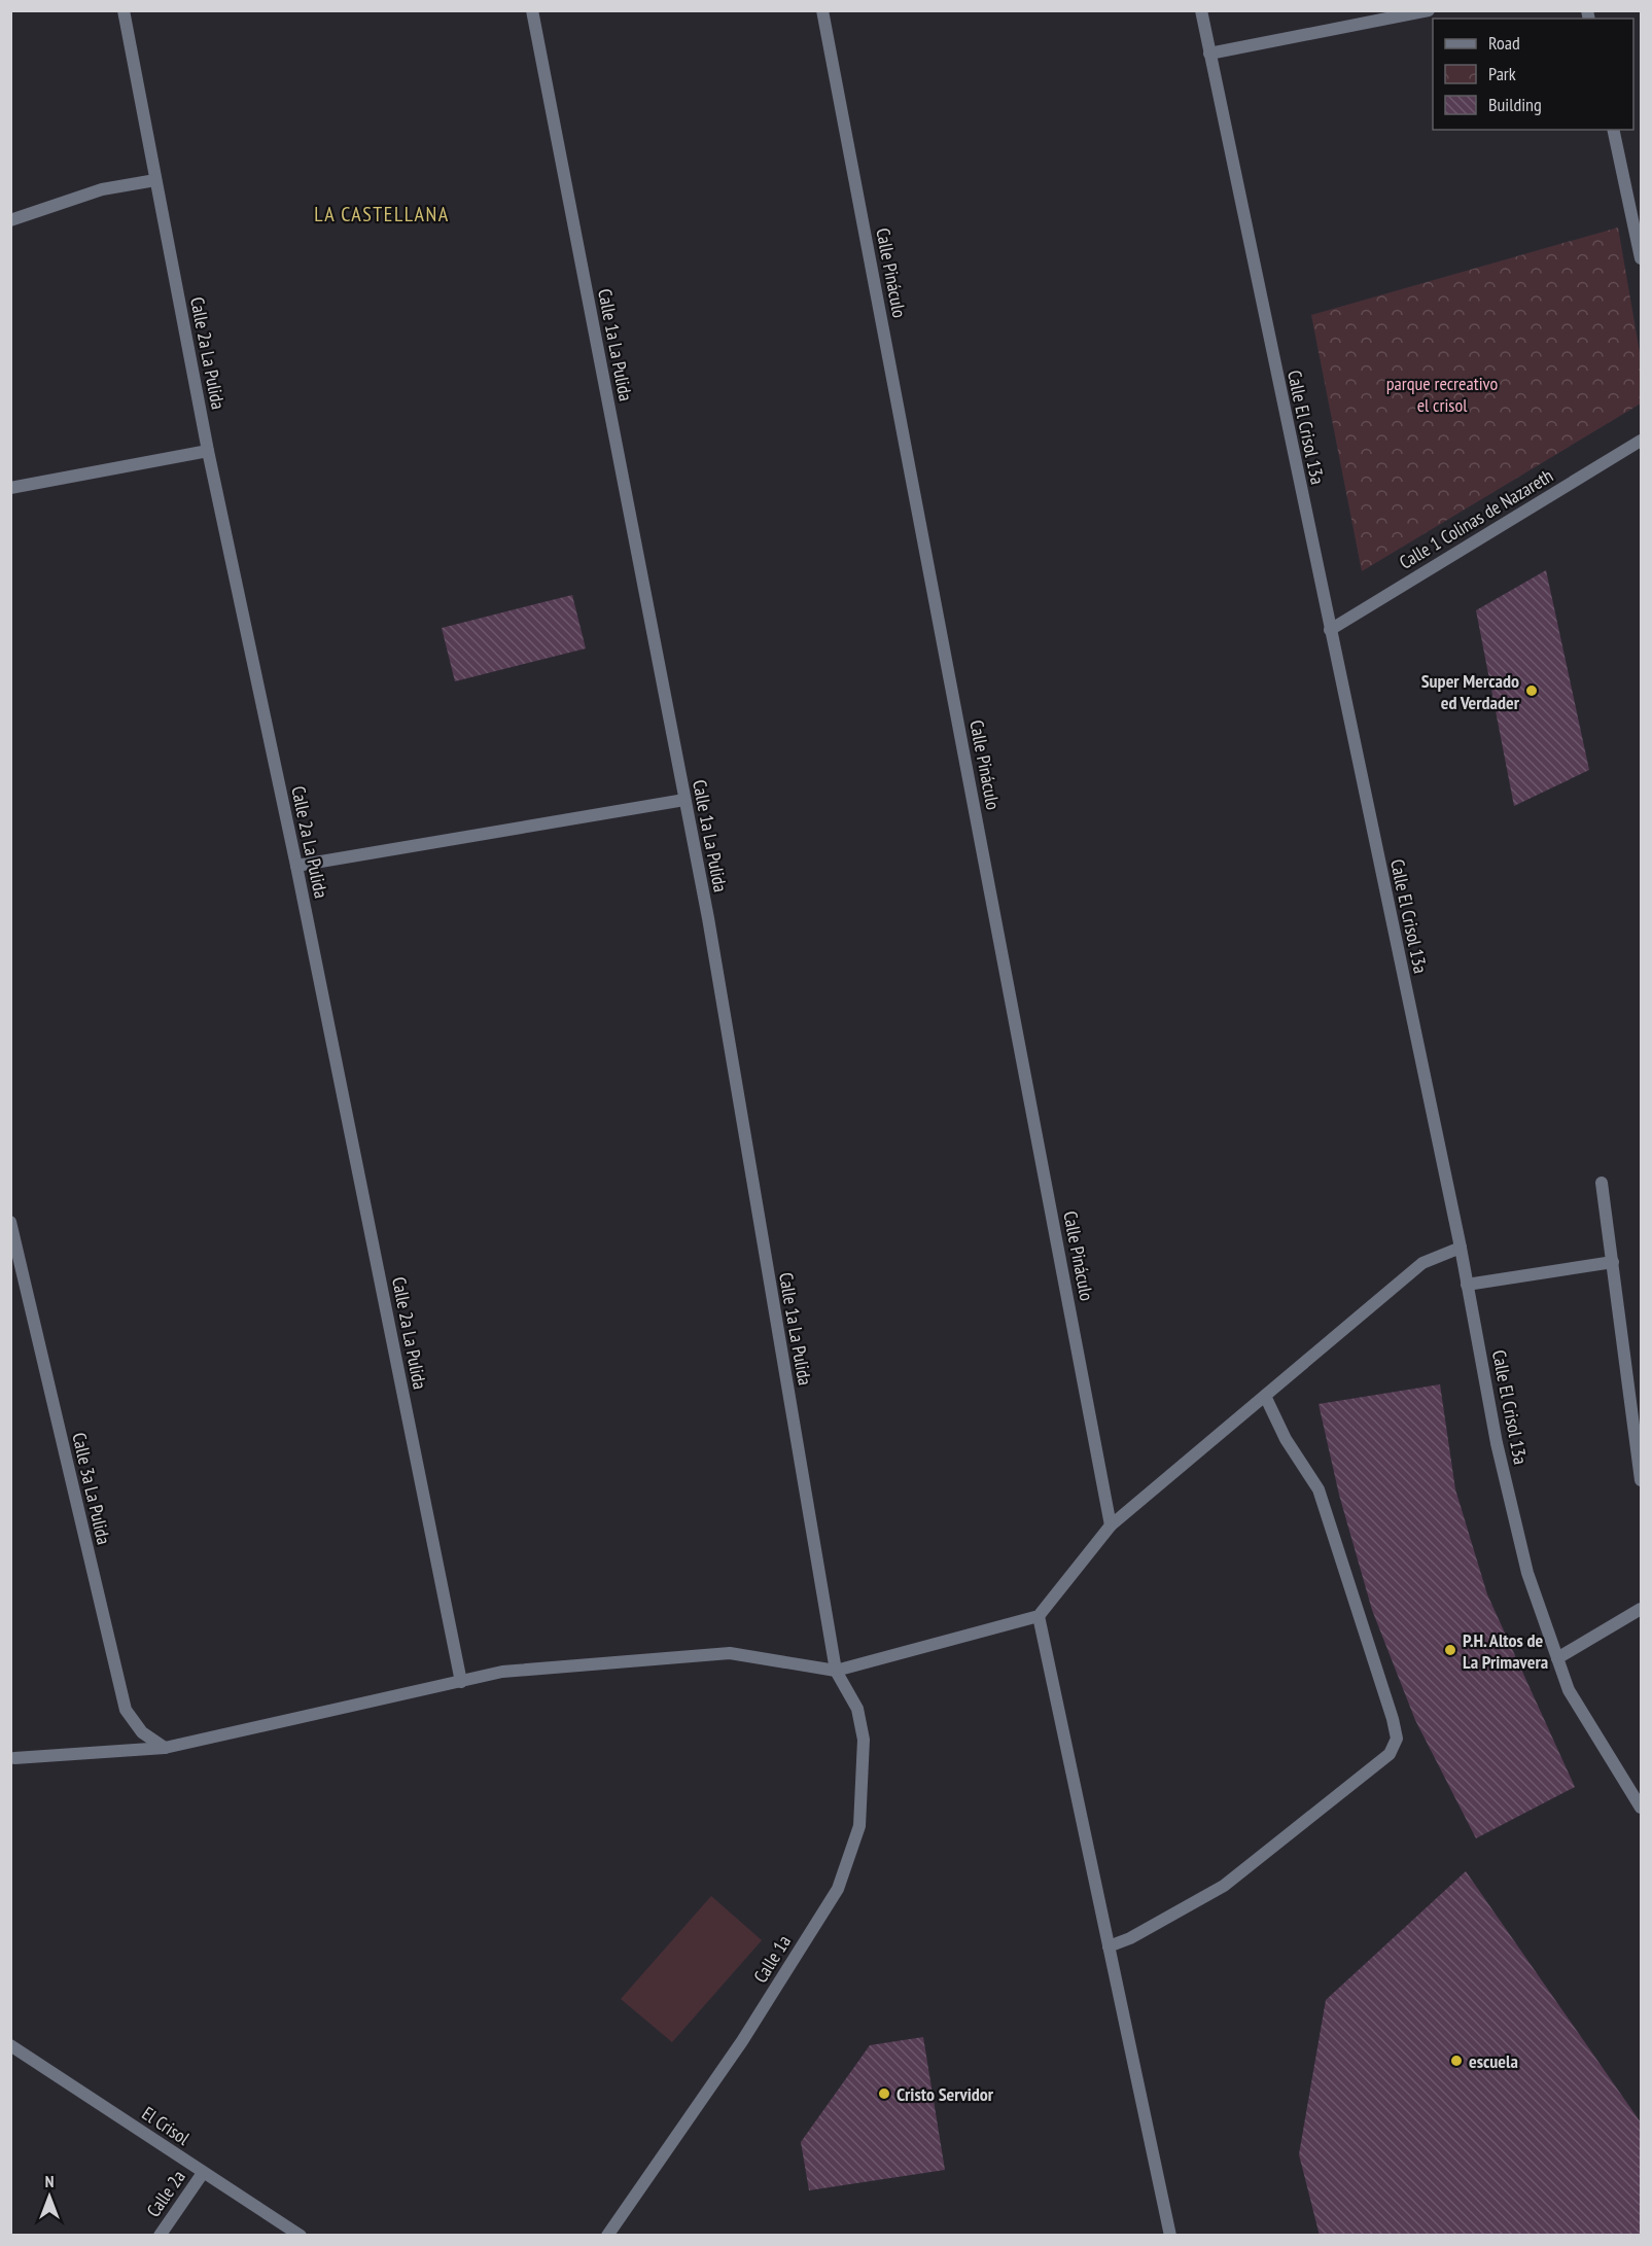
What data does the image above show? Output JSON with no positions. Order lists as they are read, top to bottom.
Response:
{
  "streets": {
    "street": [
      "Calle Pináculo",
      "Calle 1a La Pulida",
      "Calle 2a La Pulida",
      "Calle El Crisol 13a",
      "Calle 1 Colinas de Nazareth",
      "Calle 3a La Pulida",
      "Calle 1a",
      "El Crisol",
      "Calle 2a"
    ]
  },
  "crossings": [
    ["Calle 1a La Pulida", "Calle 1a"],
    ["Calle El Crisol 13a", "Calle 1 Colinas de Nazareth"],
    ["El Crisol", "Calle 2a"]
  ],
  "districts": ["LA CASTELLANA"],
  "parks": ["parque recreativo el crisol"],
  "places": [
    "Super Mercado ed Verdader",
    "P.H. Altos de La Primavera",
    "escuela",
    "Cristo Servidor"
  ],
  "legend": ["Road", "Park", "Building"],
  "north": "top"
}
